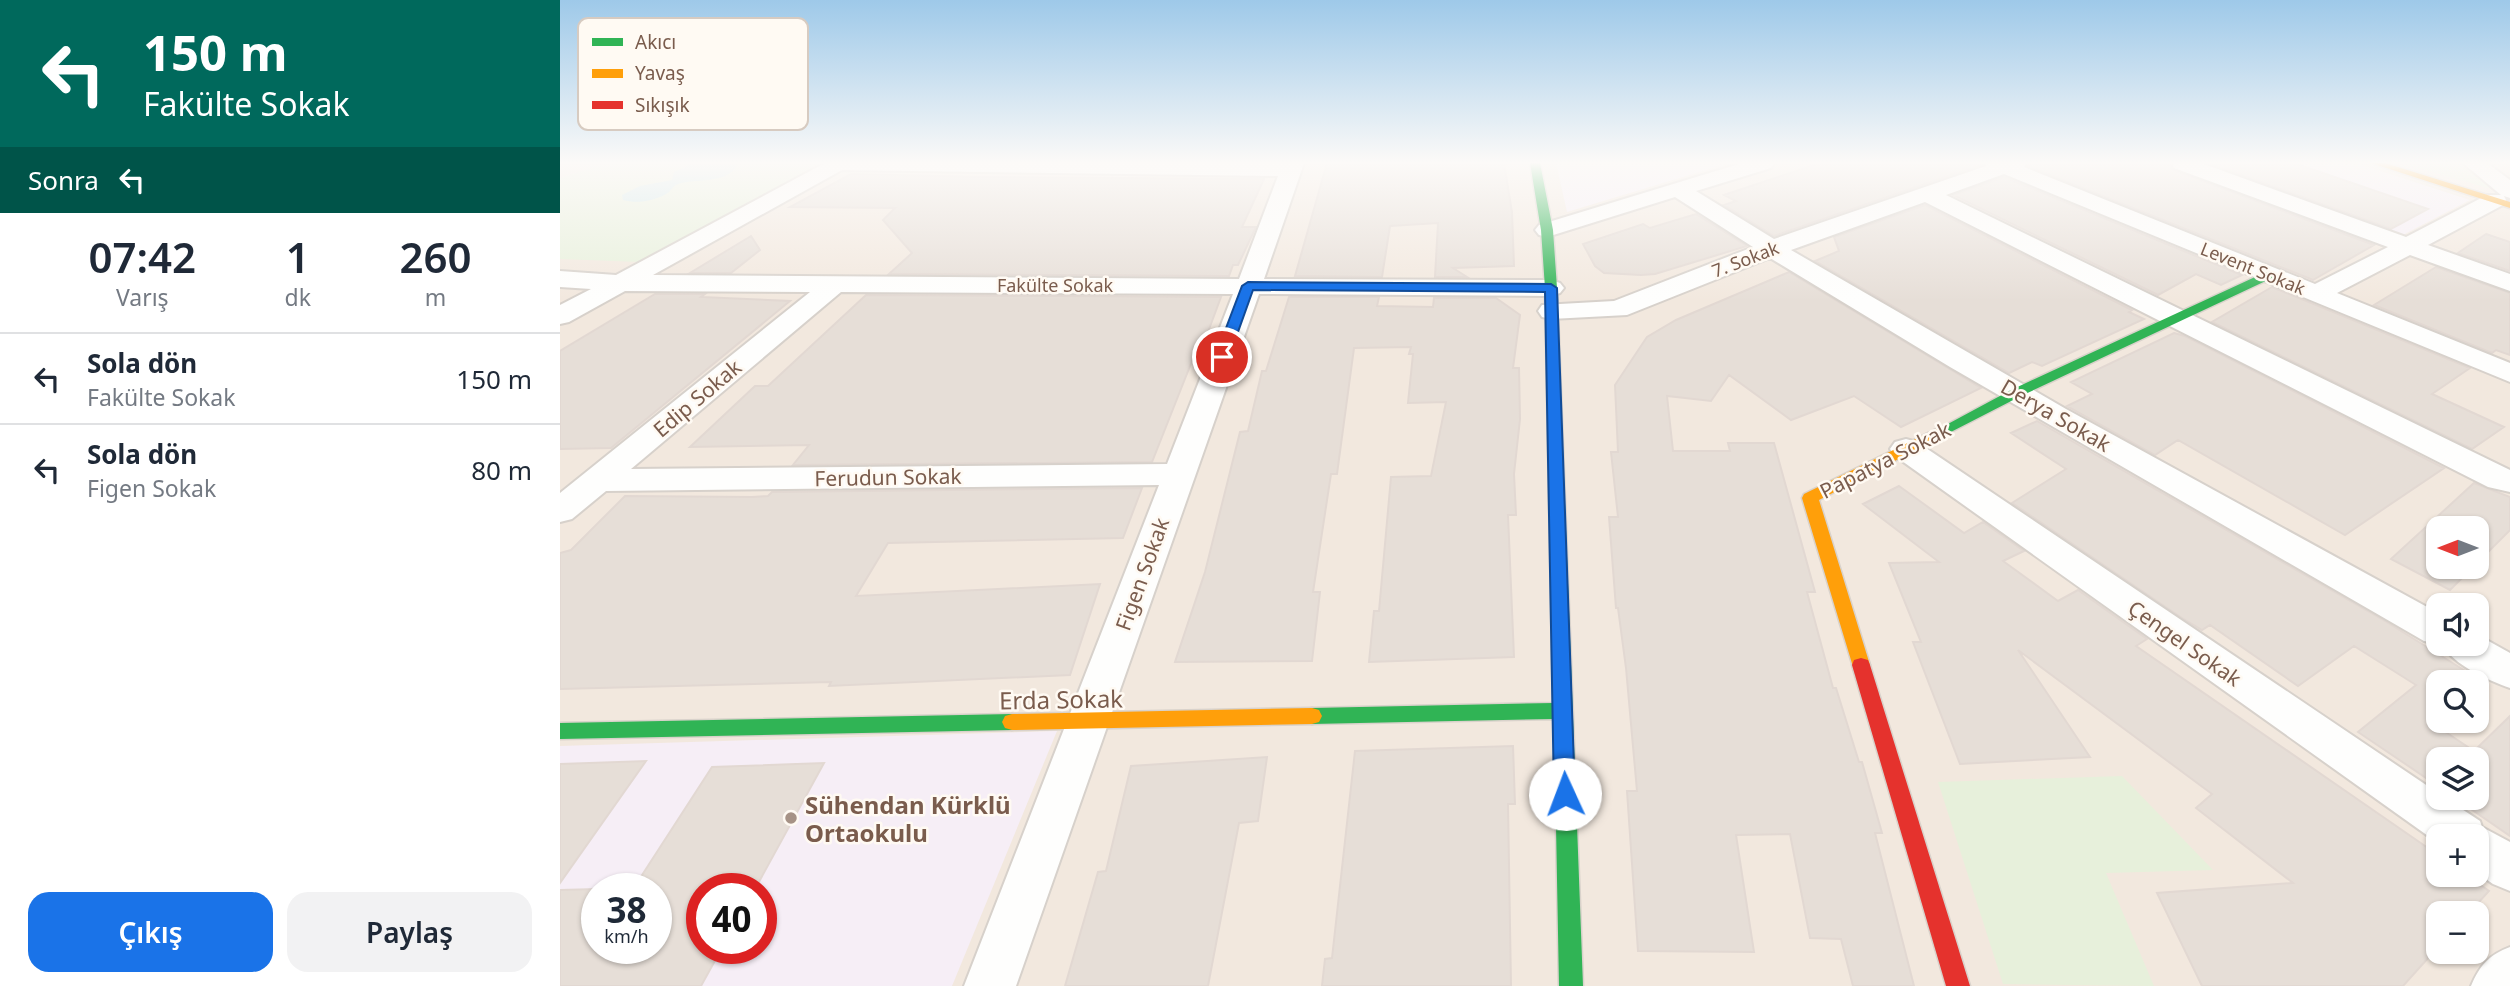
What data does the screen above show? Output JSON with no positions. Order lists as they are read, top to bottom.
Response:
{
  "streets": {
    "street": [
      "7. Sokak",
      "Levent Sokak",
      "Fakülte Sokak",
      "Edip Sokak",
      "Derya Sokak",
      "Papatya Sokak",
      "Ferudun Sokak",
      "Figen Sokak",
      "Çengel Sokak",
      "Erda Sokak"
    ]
  },
  "crossings": [
    ["7. Sokak", "Fakülte Sokak"],
    ["7. Sokak", "Derya Sokak"],
    ["Levent Sokak", "Papatya Sokak"],
    ["Fakülte Sokak", "Edip Sokak"],
    ["Fakülte Sokak", "Figen Sokak"],
    ["Edip Sokak", "Ferudun Sokak"],
    ["Derya Sokak", "Papatya Sokak"],
    ["Papatya Sokak", "Çengel Sokak"],
    ["Ferudun Sokak", "Figen Sokak"],
    ["Figen Sokak", "Erda Sokak"]
  ],
  "places": ["Sühendan Kürklü Ortaokulu"],
  "legend": ["Akıcı", "Yavaş", "Sıkışık"],
  "north": "left",
  "page": {
    "turn": ["150 m", "Fakülte Sokak"],
    "then": "Sonra",
    "eta": [
      "07:42",
      "Varış",
      "1",
      "dk",
      "260",
      "m"
    ],
    "list": [
      {
        "name": "Sola dön",
        "note": "Fakülte Sokak",
        "value": "150 m"
      },
      {
        "name": "Sola dön",
        "note": "Figen Sokak",
        "value": "80 m"
      }
    ],
    "map_buttons": ["+", "−"],
    "speed": "38 km/h",
    "limit": "40",
    "buttons": ["Çıkış", "Paylaş"]
  }
}
